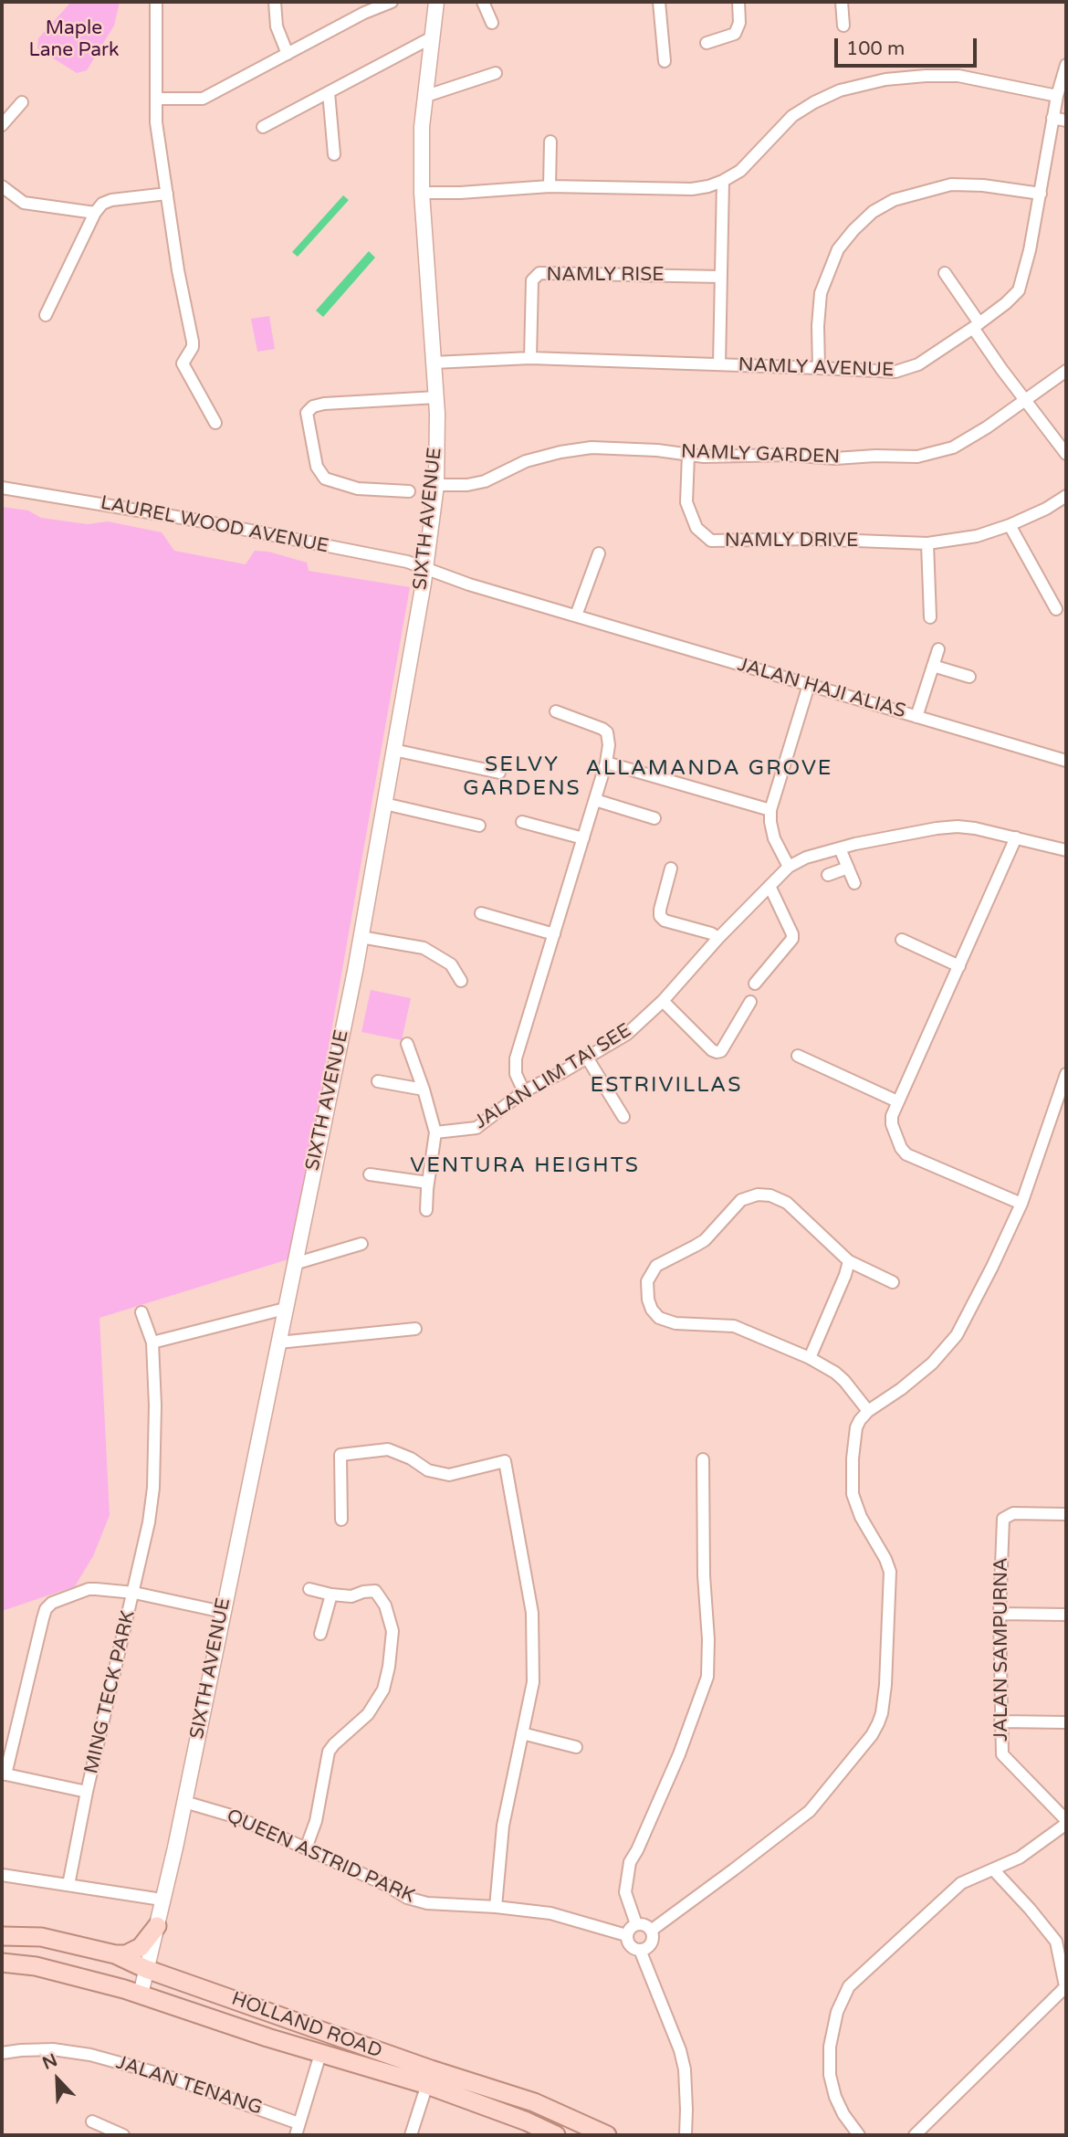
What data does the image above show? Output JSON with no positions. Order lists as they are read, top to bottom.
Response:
{
  "streets": {
    "main road": ["SIXTH AVENUE", "HOLLAND ROAD"],
    "street": [
      "NAMLY RISE",
      "NAMLY AVENUE",
      "NAMLY GARDEN",
      "LAUREL WOOD AVENUE",
      "NAMLY DRIVE",
      "JALAN HAJI ALIAS",
      "JALAN LIM TAI SEE",
      "JALAN SAMPURNA",
      "MING TECK PARK",
      "QUEEN ASTRID PARK",
      "JALAN TENANG"
    ]
  },
  "crossings": [
    ["NAMLY RISE", "NAMLY AVENUE"],
    ["NAMLY AVENUE", "SIXTH AVENUE"],
    ["NAMLY GARDEN", "SIXTH AVENUE"],
    ["NAMLY GARDEN", "NAMLY DRIVE"],
    ["SIXTH AVENUE", "LAUREL WOOD AVENUE"],
    ["SIXTH AVENUE", "JALAN HAJI ALIAS"],
    ["SIXTH AVENUE", "MING TECK PARK"],
    ["SIXTH AVENUE", "QUEEN ASTRID PARK"],
    ["SIXTH AVENUE", "HOLLAND ROAD"],
    ["LAUREL WOOD AVENUE", "JALAN HAJI ALIAS"]
  ],
  "districts": [
    "SELVY GARDENS",
    "ALLAMANDA GROVE",
    "ESTRIVILLAS",
    "VENTURA HEIGHTS"
  ],
  "parks": ["Maple Lane Park"],
  "scale_bar": "100 m",
  "north": "top left"
}
